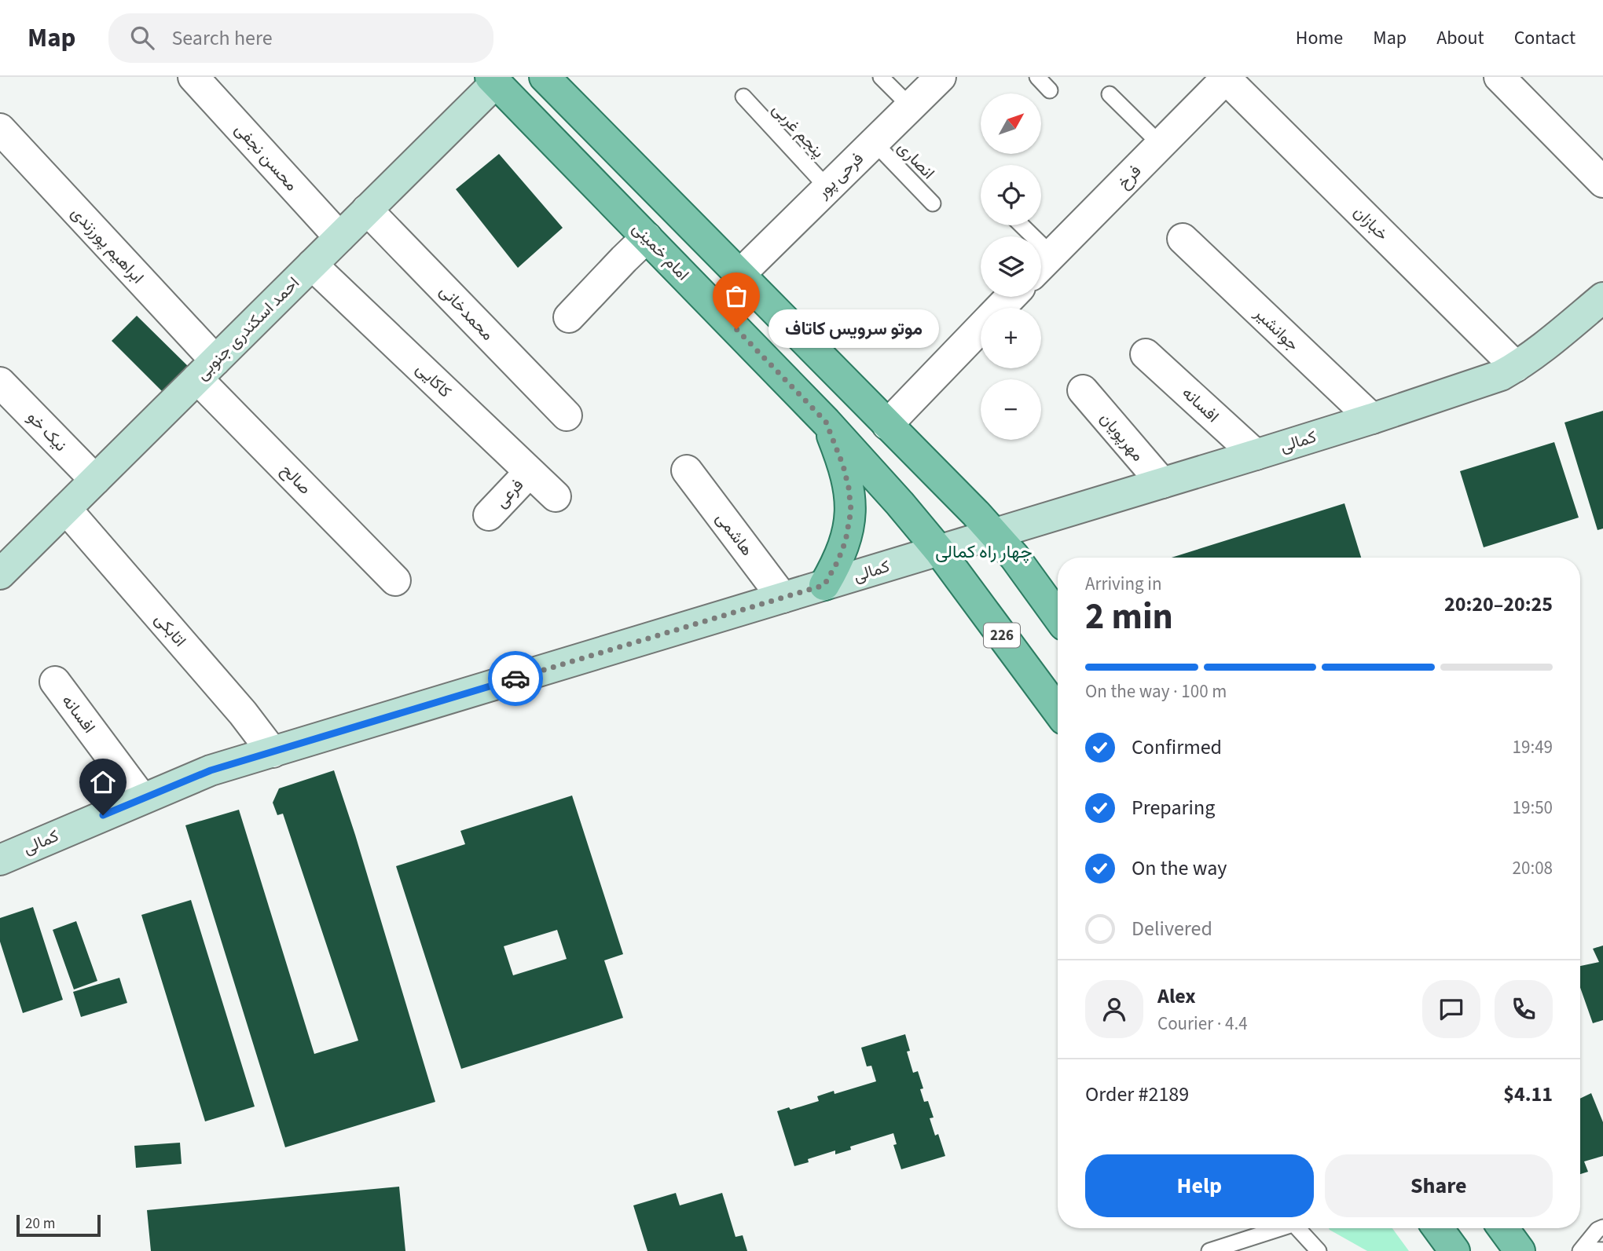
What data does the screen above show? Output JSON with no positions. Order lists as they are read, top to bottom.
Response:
{
  "streets": {
    "main road": [
      "امام خمینی",
      "احمد اسکندری جنوبی",
      "کمالی",
      "226"
    ],
    "street": [
      "محسن نجفی",
      "فرحی پور",
      "فرخ",
      "خبازان",
      "ابراهیم پورزندی",
      "محمدخانی",
      "جوانشیر",
      "کاکایی",
      "افسانه",
      "نیک خو",
      "مهرپویان",
      "صالح",
      "فرعی",
      "هاشمی",
      "اتابکی"
    ],
    "lane": ["پنجم غربی", "انصاری"]
  },
  "crossings": [
    ["پنجم غربی", "فرحی پور"],
    ["محسن نجفی", "احمد اسکندری جنوبی"],
    ["انصاری", "فرحی پور"],
    ["فرخ", "خبازان"],
    ["خبازان", "کمالی"],
    ["ابراهیم پورزندی", "احمد اسکندری جنوبی"],
    ["ابراهیم پورزندی", "صالح"],
    ["امام خمینی", "احمد اسکندری جنوبی"],
    ["امام خمینی", "کمالی"],
    ["امام خمینی", "226"],
    ["محمدخانی", "احمد اسکندری جنوبی"],
    ["احمد اسکندری جنوبی", "کاکایی"],
    ["احمد اسکندری جنوبی", "نیک خو"],
    ["احمد اسکندری جنوبی", "صالح"],
    ["احمد اسکندری جنوبی", "اتابکی"],
    ["جوانشیر", "کمالی"],
    ["کاکایی", "فرعی"],
    ["افسانه", "کمالی"],
    ["مهرپویان", "کمالی"],
    ["کمالی", "هاشمی"],
    ["کمالی", "اتابکی"],
    ["کمالی", "226"]
  ],
  "districts": ["چهار راه کمالی"],
  "places": ["موتو سرویس کاتاف"],
  "scale_bar": "20 m",
  "north": "top right",
  "page": {
    "header": "Map",
    "search": "Search here",
    "nav": [
      "Home",
      "Map",
      "About",
      "Contact"
    ],
    "map_buttons": ["+", "−"],
    "bubble": "موتو سرویس کاتاف",
    "heading": ["2 min", "Arriving in", "20:20–20:25"],
    "panel": [
      "Alex",
      "Courier · 4.4",
      "Order #2189",
      "$4.11"
    ],
    "bar": "On the way · 100 m",
    "list": [
      ["Confirmed", "19:49"],
      ["Preparing", "19:50"],
      ["On the way", "20:08"],
      "Delivered"
    ],
    "buttons": ["Help", "Share"],
    "scale": "20 m"
  }
}
